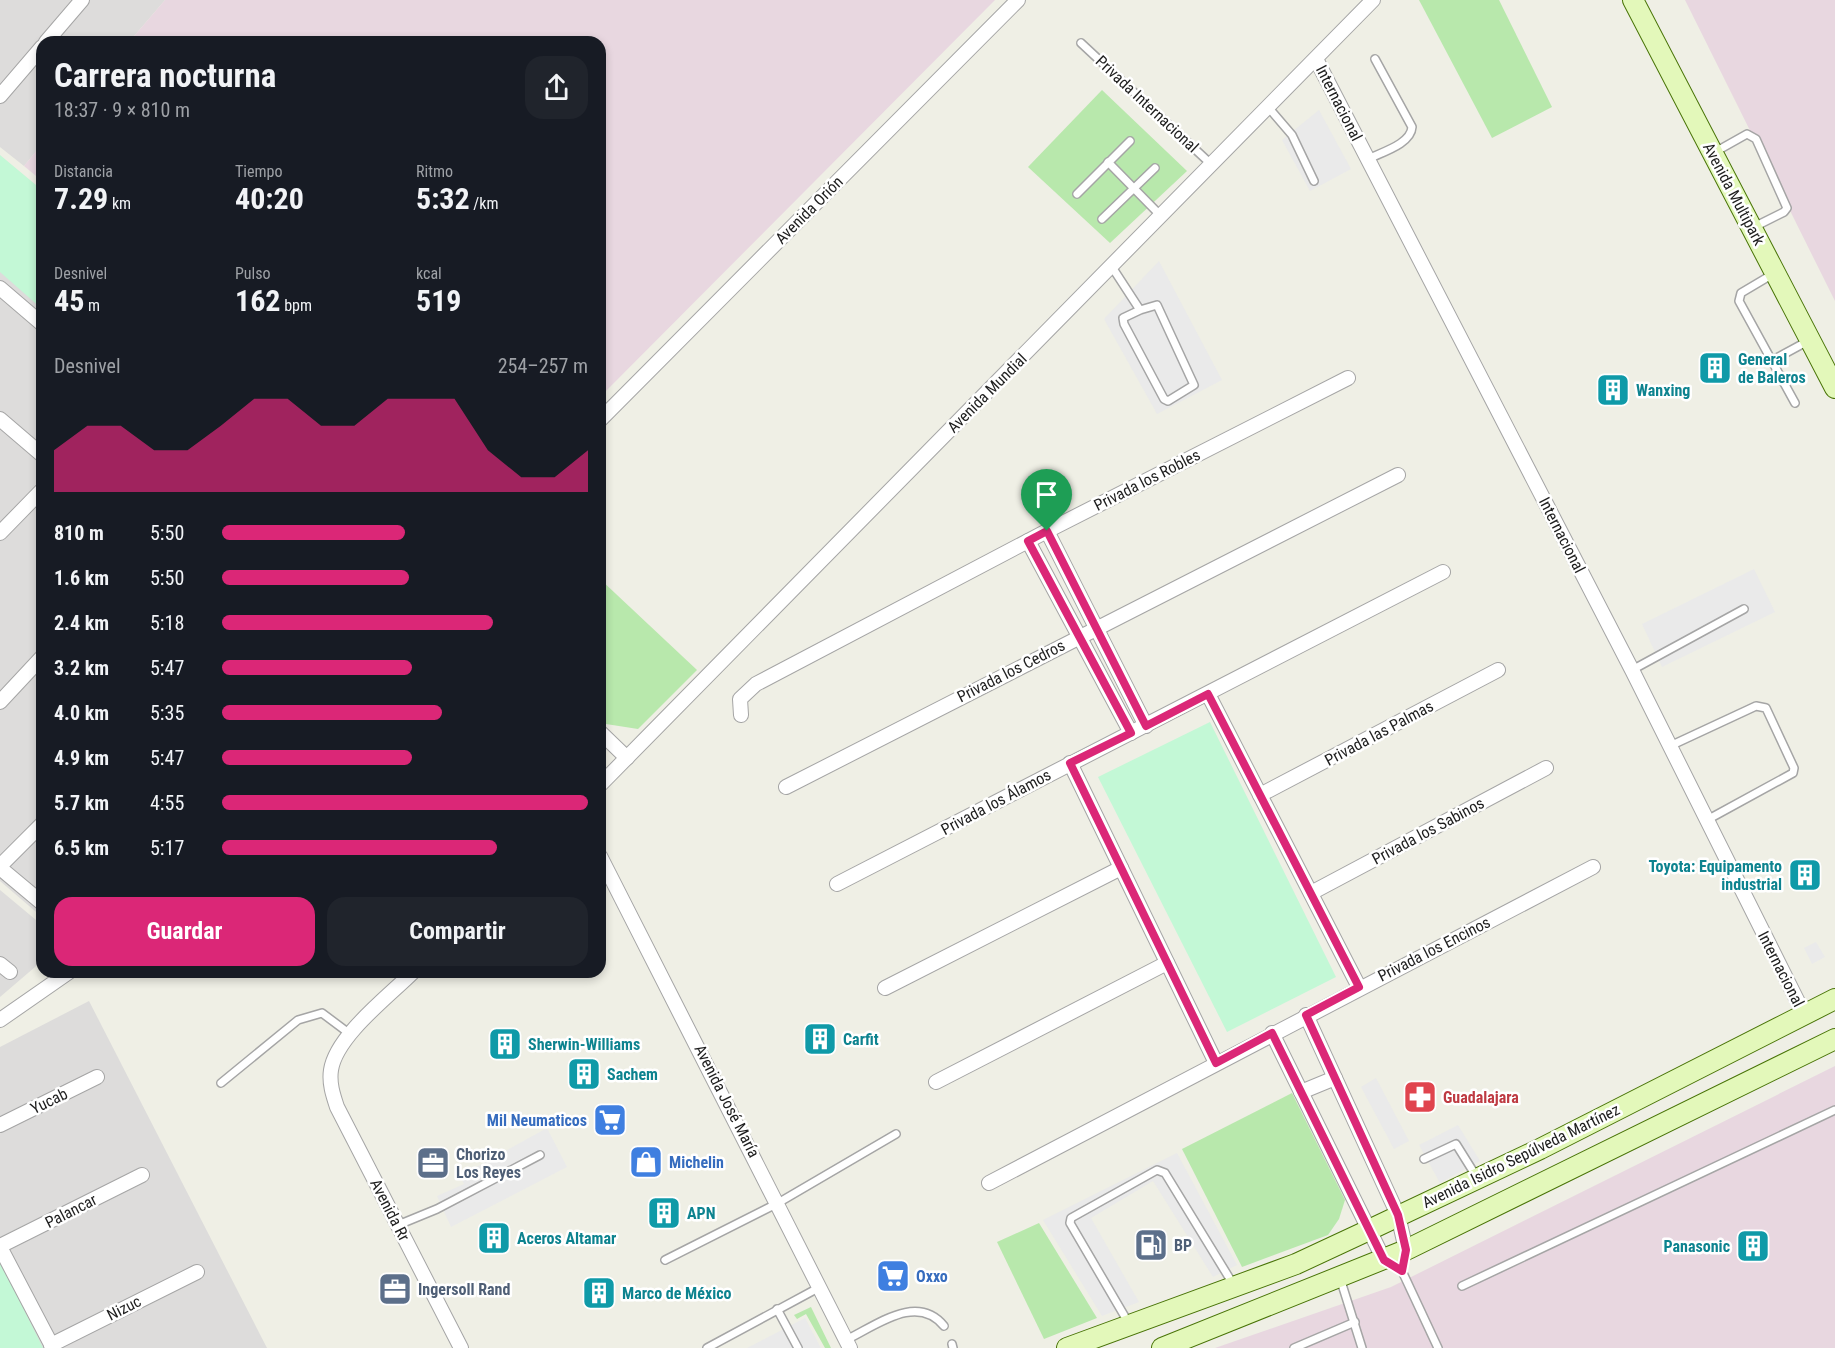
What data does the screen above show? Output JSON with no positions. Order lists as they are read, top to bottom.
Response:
{
  "streets": {
    "main road": ["Avenida Multipark", "Avenida Isidro Sepúlveda Martínez"],
    "street": [
      "Internacional",
      "Avenida Orión",
      "Avenida Mundial",
      "Privada los Robles",
      "Privada los Cedros",
      "Privada las Palmas",
      "Privada los Álamos",
      "Privada los Sabinos",
      "Privada los Encinos",
      "Yucab",
      "Avenida José María",
      "Avenida Rr",
      "Palancar",
      "Nizuc"
    ],
    "lane": ["Privada Internacional"]
  },
  "crossings": [
    ["Internacional", "Avenida Mundial"],
    ["Internacional", "Avenida Isidro Sepúlveda Martínez"],
    ["Privada Internacional", "Avenida Mundial"]
  ],
  "places": {
    "building": [
      "General de Baleros",
      "Wanxing",
      "Toyota: Equipamento industrial",
      "Carfit",
      "Sherwin-Williams",
      "Sachem",
      "APN",
      "Aceros Altamar",
      "Panasonic",
      "Marco de México"
    ],
    "pharmacy": ["Guadalajara"],
    "supermarket": ["Mil Neumaticos", "Oxxo"],
    "shop": ["Michelin"],
    "office": ["Chorizo Los Reyes", "Ingersoll Rand"],
    "fuel station": ["BP"]
  },
  "page": {
    "heading": ["Carrera nocturna", "18:37 · 9 × 810 m"],
    "stats": [
      ["Distancia", "7.29 km"],
      ["Tiempo", "40:20"],
      ["Ritmo", "5:32 /km"],
      ["Desnivel", "45 m"],
      ["Pulso", "162 bpm"],
      ["kcal", "519"]
    ],
    "chart": ["Desnivel", "254–257 m"],
    "list": [
      {
        "name": "810 m",
        "note": "5:50"
      },
      {
        "name": "1.6 km",
        "note": "5:50"
      },
      {
        "name": "2.4 km",
        "note": "5:18"
      },
      {
        "name": "3.2 km",
        "note": "5:47"
      },
      {
        "name": "4.0 km",
        "note": "5:35"
      },
      {
        "name": "4.9 km",
        "note": "5:47"
      },
      {
        "name": "5.7 km",
        "note": "4:55"
      },
      {
        "name": "6.5 km",
        "note": "5:17"
      }
    ],
    "buttons": ["Guardar", "Compartir"]
  }
}
